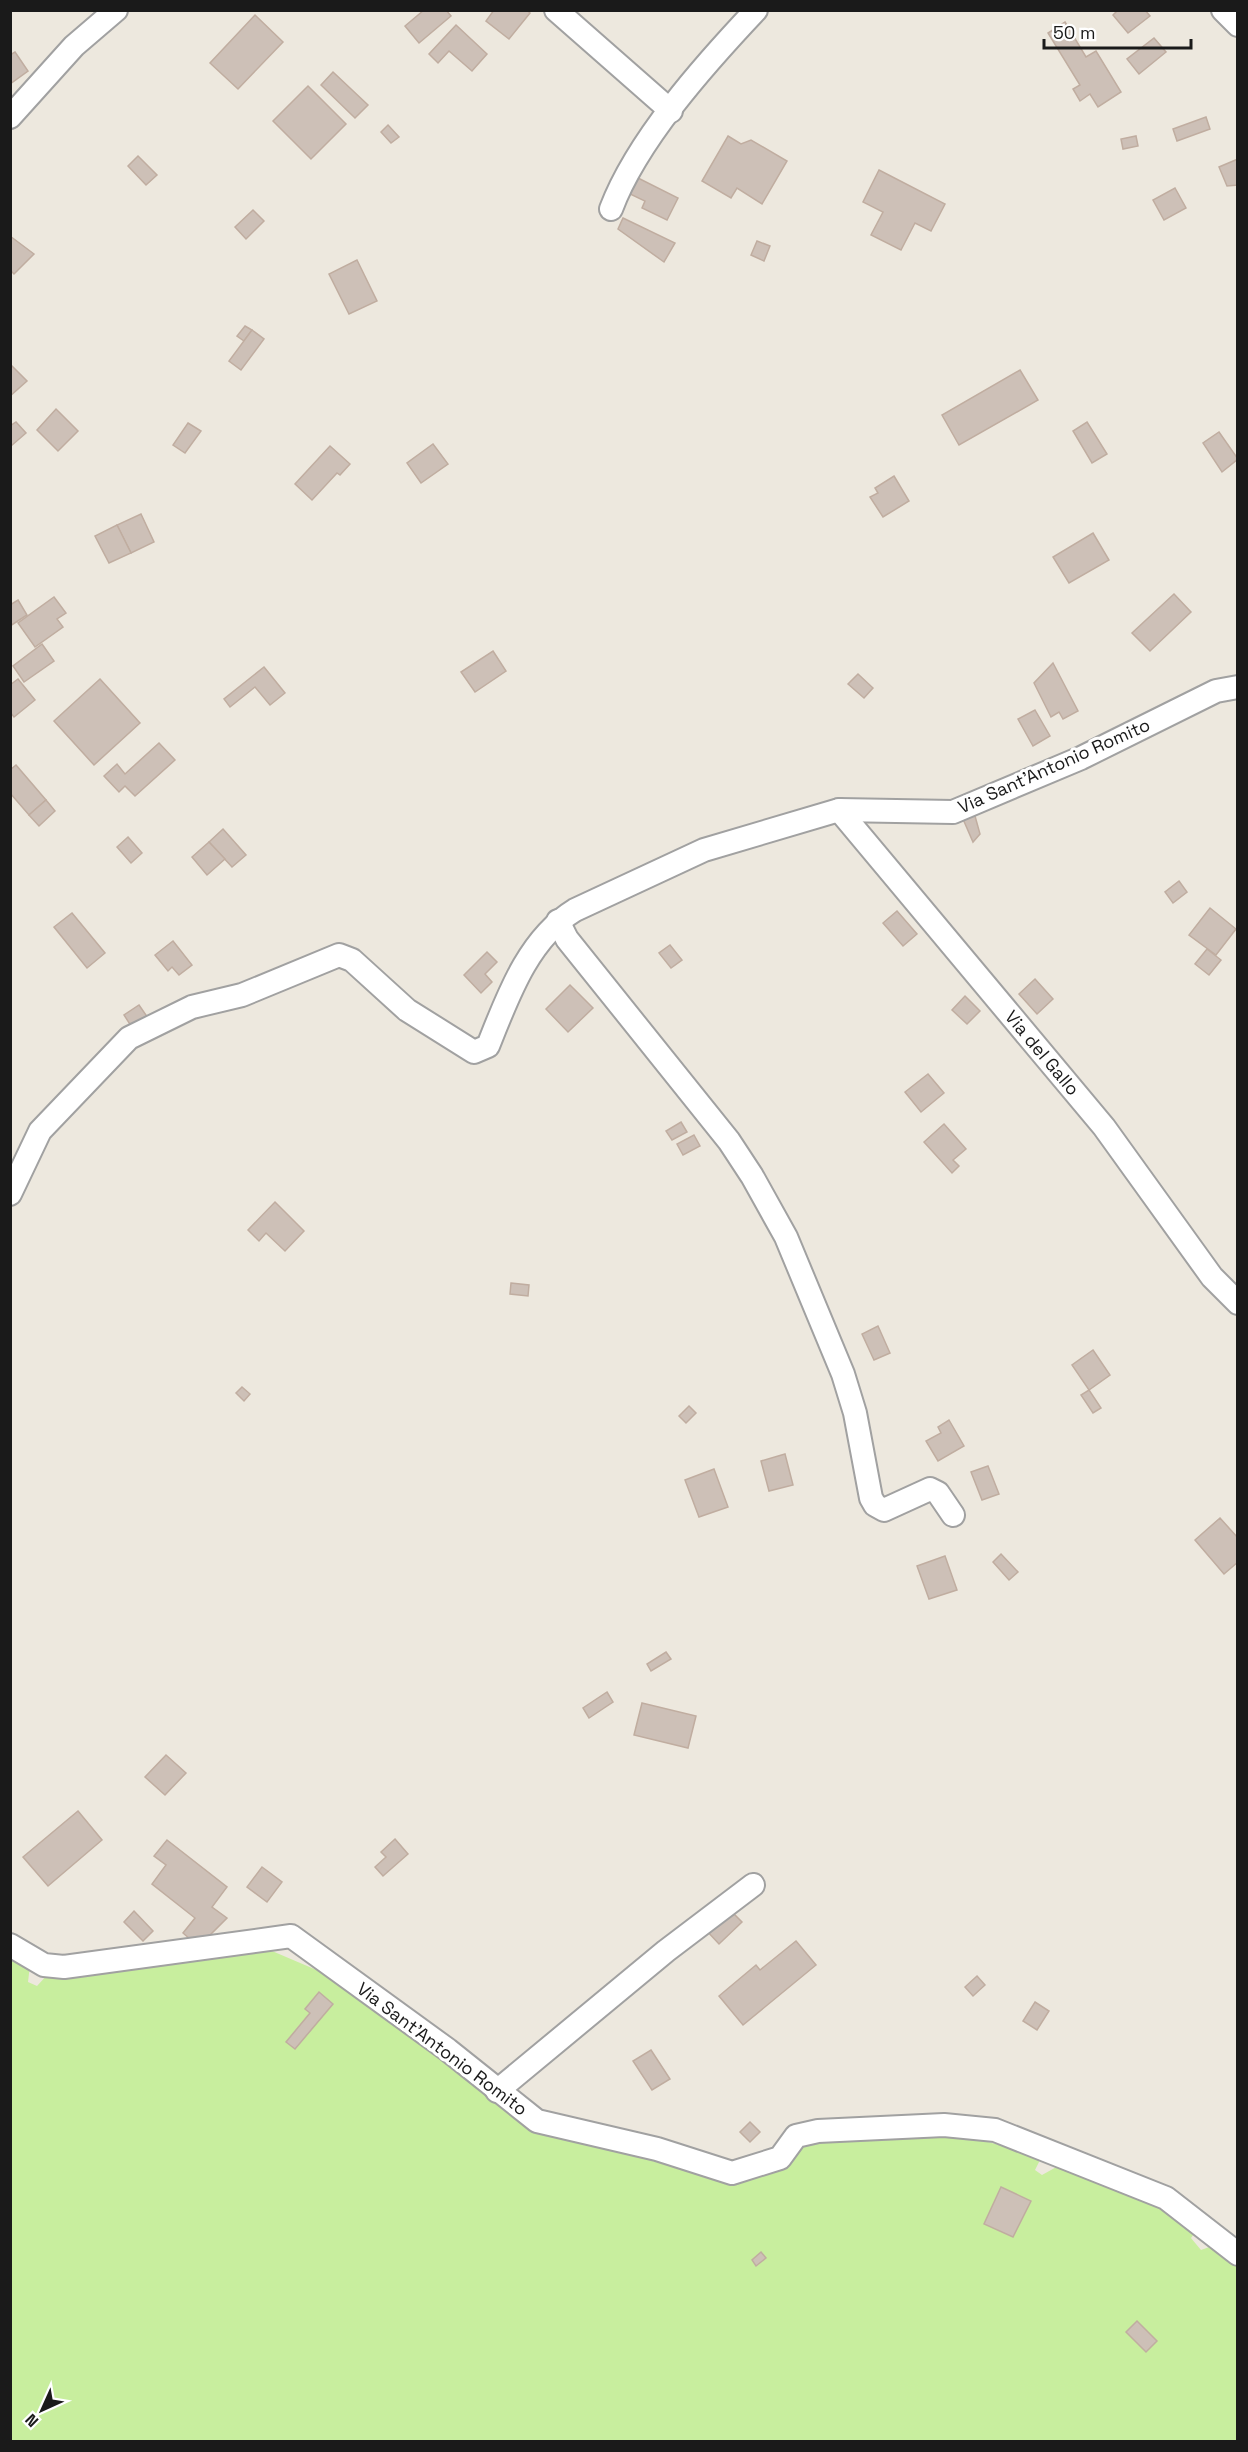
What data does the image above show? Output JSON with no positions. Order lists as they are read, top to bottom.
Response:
{
  "streets": {
    "street": ["Via Sant'Antonio Romito", "Via del Gallo"]
  },
  "crossings": [
    ["Via Sant'Antonio Romito", "Via del Gallo"]
  ],
  "scale_bar": "50 m",
  "north": "bottom left"
}
